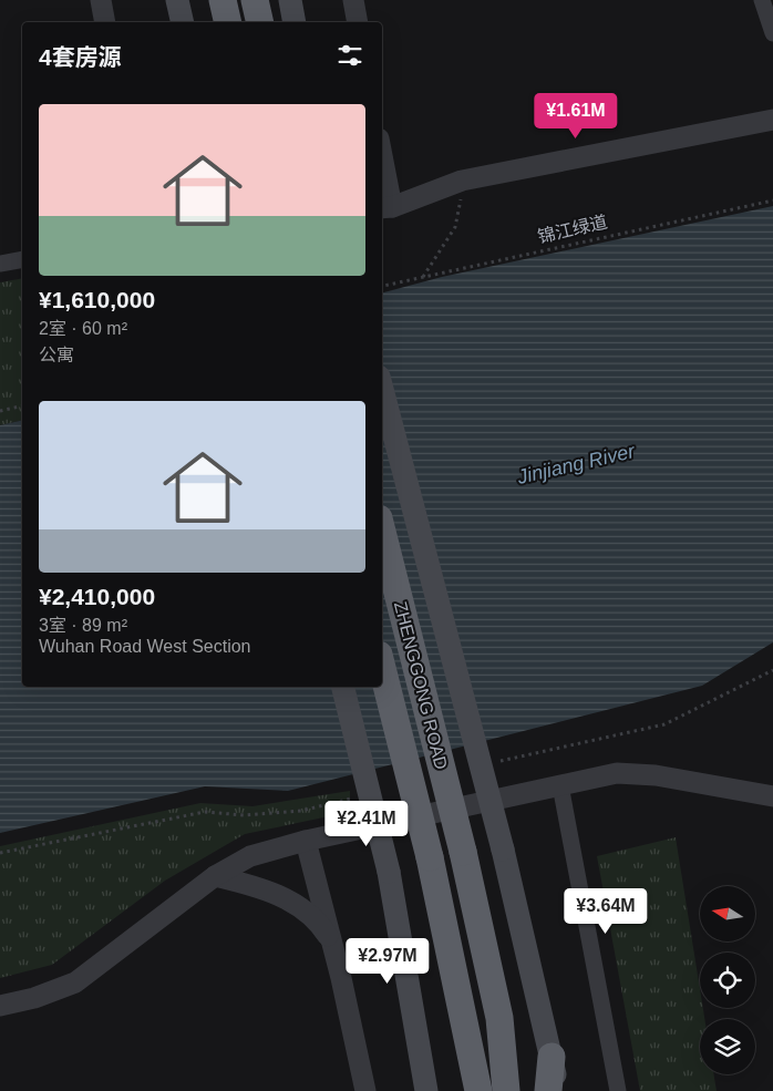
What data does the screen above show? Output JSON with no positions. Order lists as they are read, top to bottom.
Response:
{
  "streets": {
    "highway": ["ZHENGGONG ROAD"],
    "path": ["锦江绿道"]
  },
  "water": ["Jinjiang River"],
  "north": "left",
  "page": {
    "heading": "4套房源",
    "list": [
      {
        "name": "¥1,610,000",
        "note": "2室 · 60 m² · 公寓"
      },
      {
        "name": "¥2,410,000",
        "note": "3室 · 89 m² · Wuhan Road West Section"
      }
    ],
    "price": [
      "¥1.61M",
      "¥2.41M",
      "¥3.64M",
      "¥2.97M"
    ]
  }
}
